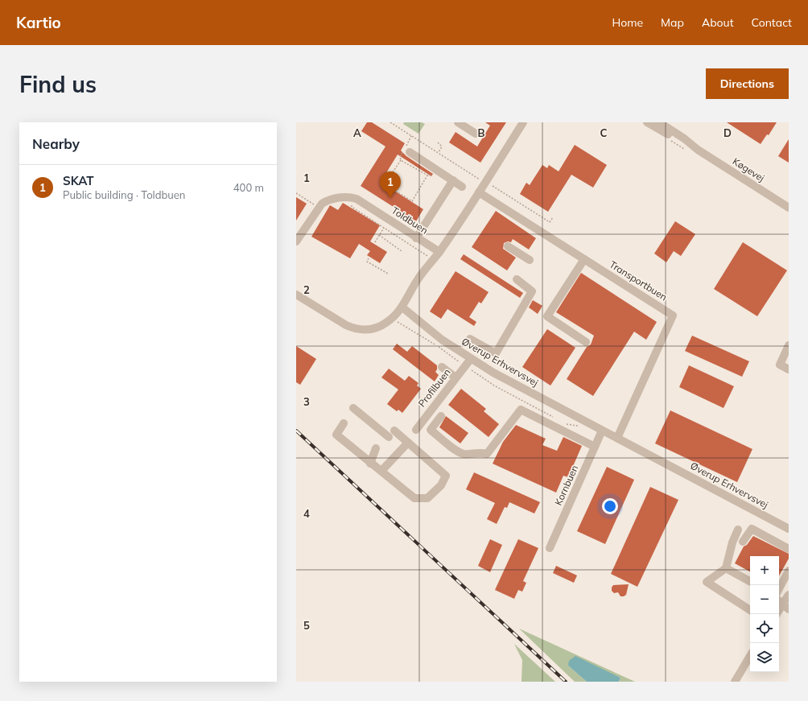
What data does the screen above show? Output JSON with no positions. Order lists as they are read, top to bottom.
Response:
{
  "streets": {
    "street": [
      "Køgevej",
      "Toldbuen",
      "Transportbuen",
      "Øverup Erhvervsvej",
      "Profilbuen",
      "Kornbuen"
    ]
  },
  "crossings": [
    ["Transportbuen", "Øverup Erhvervsvej"],
    ["Øverup Erhvervsvej", "Profilbuen"],
    ["Øverup Erhvervsvej", "Kornbuen"]
  ],
  "page": {
    "header": "Kartio",
    "nav": [
      "Home",
      "Map",
      "About",
      "Contact"
    ],
    "buttons": "Directions",
    "title": "Find us",
    "heading": "Nearby",
    "list": [
      {
        "mark": "1",
        "name": "SKAT",
        "note": "Public building · Toldbuen",
        "value": "400 m"
      }
    ],
    "pins": "1",
    "map_buttons": ["+", "−"]
  },
  "grid": {
    "columns": [
      "A",
      "B",
      "C",
      "D"
    ],
    "rows": [
      "1",
      "2",
      "3",
      "4",
      "5"
    ]
  }
}
